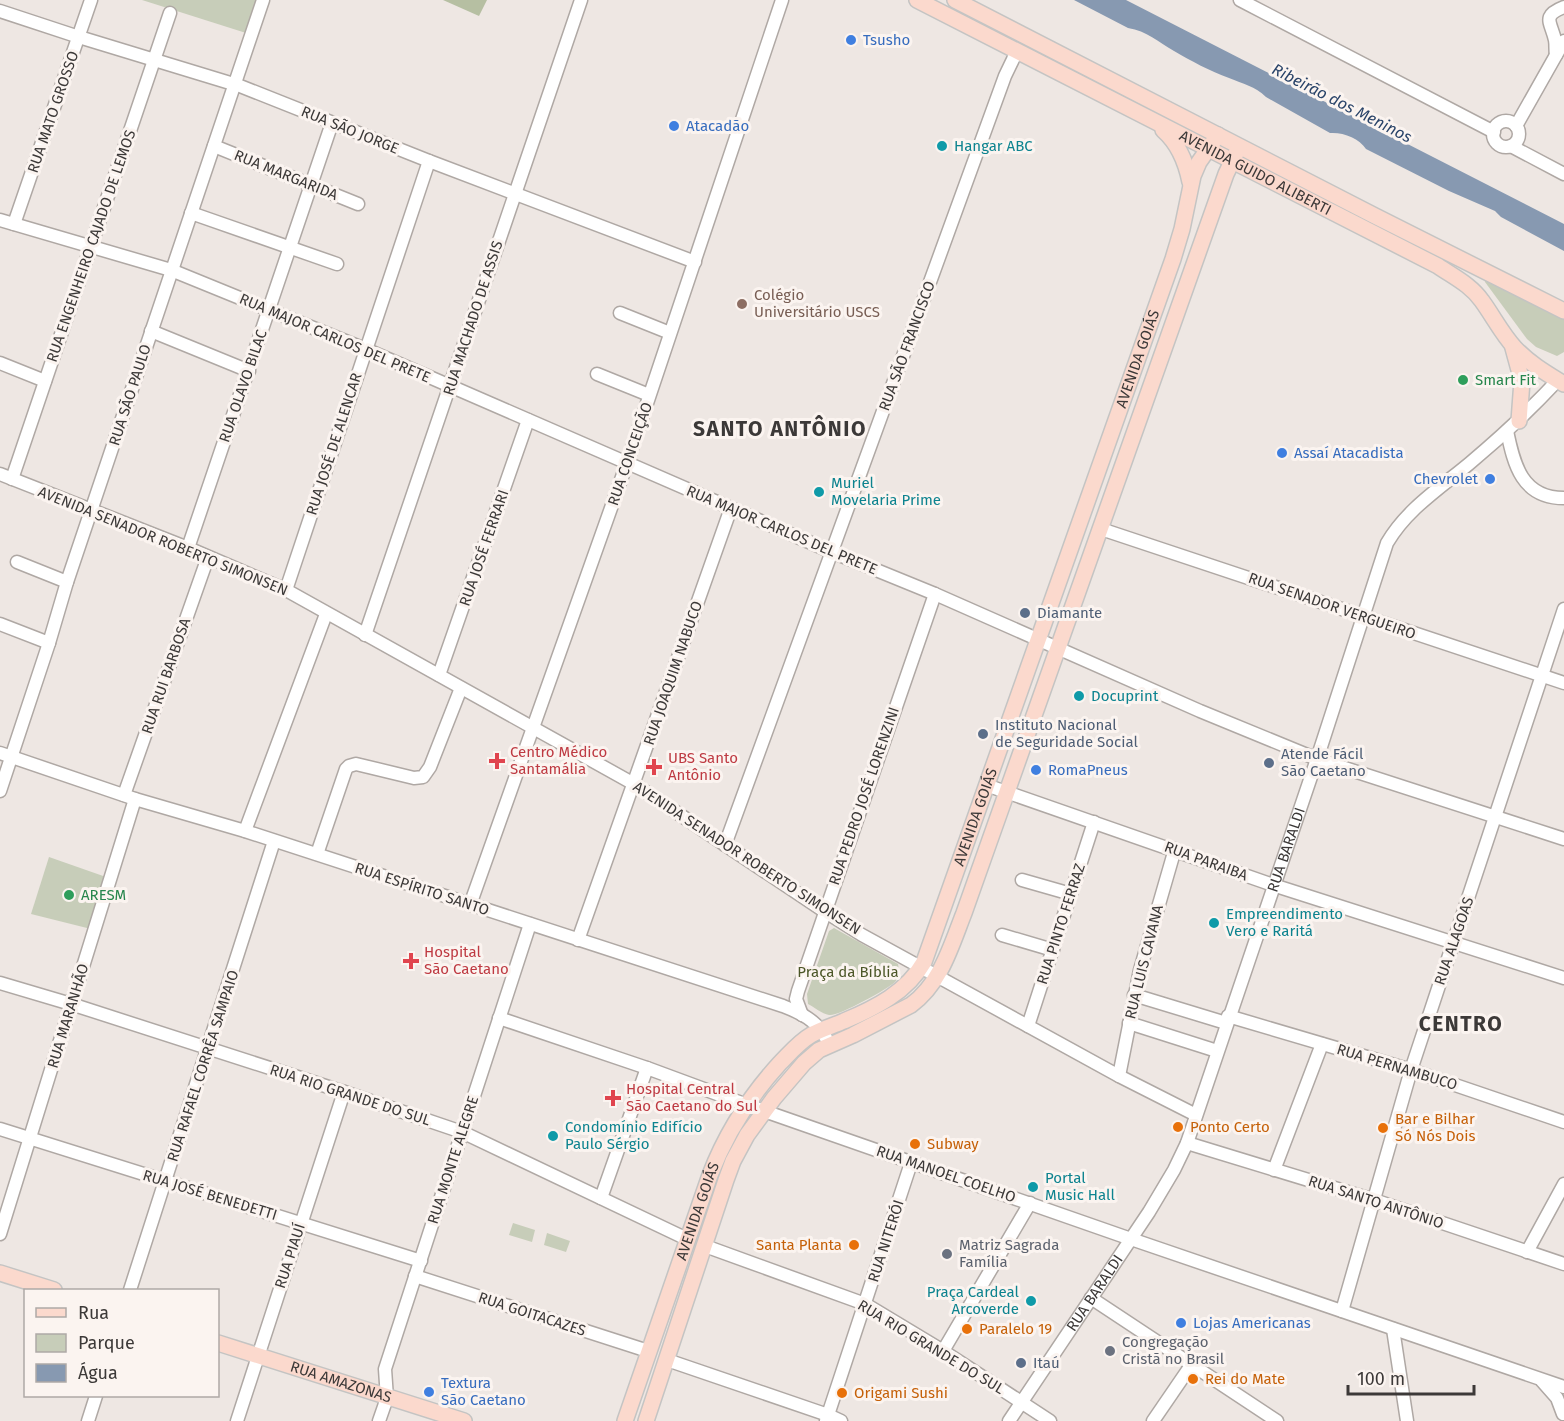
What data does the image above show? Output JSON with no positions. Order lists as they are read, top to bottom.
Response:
{
  "streets": {
    "main road": ["AVENIDA GUIDO ALIBERTI", "AVENIDA GOIÁS", "RUA AMAZONAS"],
    "street": [
      "RUA MATO GROSSO",
      "RUA SÃO JORGE",
      "RUA MARGARIDA",
      "RUA ENGENHEIRO CAJADO DE LEMOS",
      "RUA MACHADO DE ASSIS",
      "RUA MAJOR CARLOS DEL PRETE",
      "RUA SÃO FRANCISCO",
      "RUA OLAVO BILAC",
      "RUA SÃO PAULO",
      "RUA JOSÉ DE ALENCAR",
      "RUA CONCEIÇÃO",
      "AVENIDA SENADOR ROBERTO SIMONSEN",
      "RUA JOSÉ FERRARI",
      "RUA SENADOR VERGUEIRO",
      "RUA JOAQUIM NABUCO",
      "RUA RUI BARBOSA",
      "RUA PEDRO JOSÉ LORENZINI",
      "RUA BARALDI",
      "RUA PARAIBA",
      "RUA ESPÍRITO SANTO",
      "RUA PINTO FERRAZ",
      "RUA ALAGOAS",
      "RUA LUIS CAVANA",
      "RUA MARANHÃO",
      "RUA RAFAEL CORRÊA SAMPAIO",
      "RUA PERNAMBUCO",
      "RUA RIO GRANDE DO SUL",
      "RUA MONTE ALEGRE",
      "RUA MANOEL COELHO",
      "RUA JOSÉ BENEDETTI",
      "RUA SANTO ANTÔNIO",
      "RUA NITERÓI",
      "RUA PIAUÍ",
      "RUA GOITACAZES"
    ]
  },
  "crossings": [
    ["RUA MATO GROSSO", "RUA SÃO JORGE"],
    ["RUA MATO GROSSO", "RUA MAJOR CARLOS DEL PRETE"],
    ["RUA SÃO JORGE", "RUA ENGENHEIRO CAJADO DE LEMOS"],
    ["RUA SÃO JORGE", "RUA MACHADO DE ASSIS"],
    ["RUA SÃO JORGE", "RUA OLAVO BILAC"],
    ["RUA SÃO JORGE", "RUA SÃO PAULO"],
    ["RUA SÃO JORGE", "RUA JOSÉ DE ALENCAR"],
    ["RUA SÃO JORGE", "RUA CONCEIÇÃO"],
    ["AVENIDA GUIDO ALIBERTI", "RUA SÃO FRANCISCO"],
    ["AVENIDA GUIDO ALIBERTI", "AVENIDA GOIÁS"],
    ["AVENIDA GUIDO ALIBERTI", "RUA BARALDI"],
    ["RUA MARGARIDA", "RUA OLAVO BILAC"],
    ["RUA MARGARIDA", "RUA SÃO PAULO"],
    ["RUA ENGENHEIRO CAJADO DE LEMOS", "RUA MAJOR CARLOS DEL PRETE"],
    ["RUA ENGENHEIRO CAJADO DE LEMOS", "AVENIDA SENADOR ROBERTO SIMONSEN"],
    ["RUA MACHADO DE ASSIS", "RUA MAJOR CARLOS DEL PRETE"],
    ["RUA MACHADO DE ASSIS", "AVENIDA SENADOR ROBERTO SIMONSEN"],
    ["RUA MAJOR CARLOS DEL PRETE", "RUA SÃO FRANCISCO"],
    ["RUA MAJOR CARLOS DEL PRETE", "AVENIDA GOIÁS"],
    ["RUA MAJOR CARLOS DEL PRETE", "RUA OLAVO BILAC"],
    ["RUA MAJOR CARLOS DEL PRETE", "RUA SÃO PAULO"],
    ["RUA MAJOR CARLOS DEL PRETE", "RUA JOSÉ DE ALENCAR"],
    ["RUA MAJOR CARLOS DEL PRETE", "RUA CONCEIÇÃO"],
    ["RUA MAJOR CARLOS DEL PRETE", "RUA JOSÉ FERRARI"],
    ["RUA MAJOR CARLOS DEL PRETE", "RUA JOAQUIM NABUCO"],
    ["RUA MAJOR CARLOS DEL PRETE", "RUA PEDRO JOSÉ LORENZINI"],
    ["RUA MAJOR CARLOS DEL PRETE", "RUA BARALDI"],
    ["RUA MAJOR CARLOS DEL PRETE", "RUA ALAGOAS"],
    ["RUA SÃO FRANCISCO", "AVENIDA SENADOR ROBERTO SIMONSEN"],
    ["AVENIDA GOIÁS", "AVENIDA SENADOR ROBERTO SIMONSEN"],
    ["AVENIDA GOIÁS", "RUA SENADOR VERGUEIRO"],
    ["AVENIDA GOIÁS", "RUA PARAIBA"],
    ["AVENIDA GOIÁS", "RUA ESPÍRITO SANTO"],
    ["AVENIDA GOIÁS", "RUA RIO GRANDE DO SUL"],
    ["AVENIDA GOIÁS", "RUA MANOEL COELHO"],
    ["AVENIDA GOIÁS", "RUA GOITACAZES"],
    ["RUA OLAVO BILAC", "AVENIDA SENADOR ROBERTO SIMONSEN"],
    ["RUA SÃO PAULO", "AVENIDA SENADOR ROBERTO SIMONSEN"],
    ["RUA SÃO PAULO", "RUA ESPÍRITO SANTO"],
    ["RUA JOSÉ DE ALENCAR", "AVENIDA SENADOR ROBERTO SIMONSEN"],
    ["RUA CONCEIÇÃO", "AVENIDA SENADOR ROBERTO SIMONSEN"],
    ["RUA CONCEIÇÃO", "RUA ESPÍRITO SANTO"],
    ["AVENIDA SENADOR ROBERTO SIMONSEN", "RUA JOSÉ FERRARI"],
    ["AVENIDA SENADOR ROBERTO SIMONSEN", "RUA JOAQUIM NABUCO"],
    ["AVENIDA SENADOR ROBERTO SIMONSEN", "RUA RUI BARBOSA"],
    ["AVENIDA SENADOR ROBERTO SIMONSEN", "RUA PEDRO JOSÉ LORENZINI"],
    ["AVENIDA SENADOR ROBERTO SIMONSEN", "RUA BARALDI"],
    ["AVENIDA SENADOR ROBERTO SIMONSEN", "RUA PINTO FERRAZ"],
    ["AVENIDA SENADOR ROBERTO SIMONSEN", "RUA LUIS CAVANA"],
    ["RUA SENADOR VERGUEIRO", "RUA BARALDI"],
    ["RUA SENADOR VERGUEIRO", "RUA ALAGOAS"],
    ["RUA JOAQUIM NABUCO", "RUA ESPÍRITO SANTO"],
    ["RUA RUI BARBOSA", "RUA ESPÍRITO SANTO"],
    ["RUA RUI BARBOSA", "RUA MARANHÃO"],
    ["RUA BARALDI", "RUA PARAIBA"],
    ["RUA BARALDI", "RUA PERNAMBUCO"],
    ["RUA BARALDI", "RUA RIO GRANDE DO SUL"],
    ["RUA BARALDI", "RUA MANOEL COELHO"],
    ["RUA BARALDI", "RUA SANTO ANTÔNIO"],
    ["RUA PARAIBA", "RUA PINTO FERRAZ"],
    ["RUA PARAIBA", "RUA ALAGOAS"],
    ["RUA PARAIBA", "RUA LUIS CAVANA"],
    ["RUA ESPÍRITO SANTO", "RUA MARANHÃO"],
    ["RUA ESPÍRITO SANTO", "RUA RAFAEL CORRÊA SAMPAIO"],
    ["RUA ESPÍRITO SANTO", "RUA MONTE ALEGRE"],
    ["RUA ALAGOAS", "RUA PERNAMBUCO"],
    ["RUA ALAGOAS", "RUA MANOEL COELHO"],
    ["RUA ALAGOAS", "RUA SANTO ANTÔNIO"],
    ["RUA LUIS CAVANA", "RUA PERNAMBUCO"],
    ["RUA MARANHÃO", "RUA RIO GRANDE DO SUL"],
    ["RUA MARANHÃO", "RUA JOSÉ BENEDETTI"],
    ["RUA RAFAEL CORRÊA SAMPAIO", "RUA RIO GRANDE DO SUL"],
    ["RUA RAFAEL CORRÊA SAMPAIO", "RUA JOSÉ BENEDETTI"],
    ["RUA RIO GRANDE DO SUL", "RUA MONTE ALEGRE"],
    ["RUA RIO GRANDE DO SUL", "RUA NITERÓI"],
    ["RUA RIO GRANDE DO SUL", "RUA PIAUÍ"],
    ["RUA MONTE ALEGRE", "RUA MANOEL COELHO"],
    ["RUA MONTE ALEGRE", "RUA JOSÉ BENEDETTI"],
    ["RUA MONTE ALEGRE", "RUA GOITACAZES"],
    ["RUA MONTE ALEGRE", "RUA AMAZONAS"],
    ["RUA MANOEL COELHO", "RUA NITERÓI"],
    ["RUA JOSÉ BENEDETTI", "RUA PIAUÍ"],
    ["RUA PIAUÍ", "RUA AMAZONAS"]
  ],
  "districts": ["SANTO ANTÔNIO", "CENTRO"],
  "water": ["Ribeirão dos Meninos"],
  "parks": ["Praça da Bíblia"],
  "places": {
    "other": [
      "Tsusho",
      "Atacadão",
      "Hangar ABC",
      "Colégio Universitário USCS",
      "Smart Fit",
      "Assaí Atacadista",
      "Chevrolet",
      "Muriel Movelaria Prime",
      "Diamante",
      "Docuprint",
      "Instituto Nacional de Seguridade Social",
      "Atende Fácil São Caetano",
      "RomaPneus",
      "ARESM",
      "Empreendimento Vero e Raritá",
      "Ponto Certo",
      "Bar e Bilhar Só Nós Dois",
      "Condomínio Edifício Paulo Sérgio",
      "Subway",
      "Portal Music Hall",
      "Santa Planta",
      "Matriz Sagrada Família",
      "Praça Cardeal Arcoverde",
      "Lojas Americanas",
      "Paralelo 19",
      "Congregação Cristã no Brasil",
      "Itaú",
      "Rei do Mate",
      "Textura São Caetano",
      "Origami Sushi"
    ],
    "health": [
      "Centro Médico Santamália",
      "UBS Santo Antônio",
      "Hospital São Caetano",
      "Hospital Central São Caetano do Sul"
    ]
  },
  "legend": ["Rua", "Parque", "Água"],
  "scale_bar": "100 m"
}
